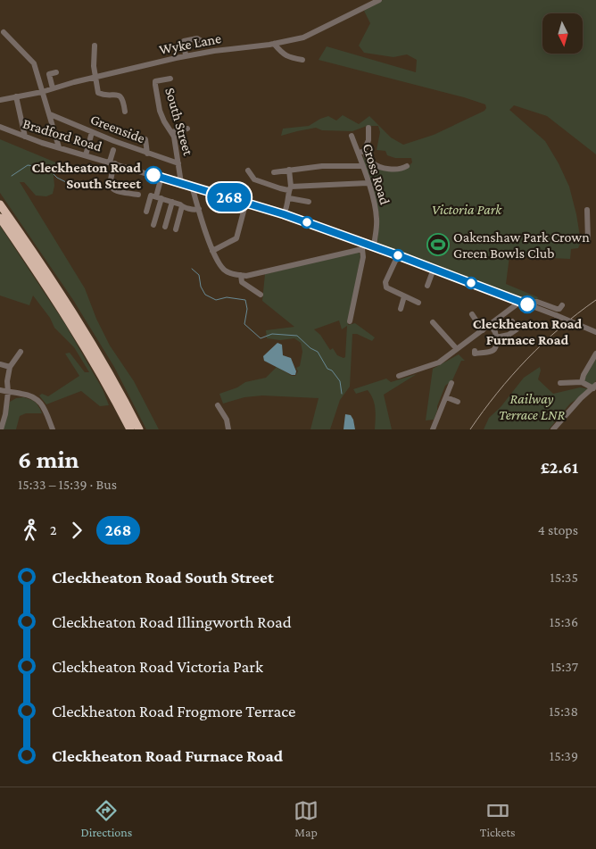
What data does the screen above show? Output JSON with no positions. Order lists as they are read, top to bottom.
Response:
{
  "streets": {
    "street": [
      "Wyke Lane",
      "South Street",
      "Greenside",
      "Bradford Road",
      "Cross Road"
    ]
  },
  "crossings": [
    ["South Street", "Greenside"],
    ["South Street", "Bradford Road"],
    ["Bradford Road", "Cross Road"]
  ],
  "parks": ["Victoria Park", "Railway Terrace LNR"],
  "places": {
    "other": ["Cleckheaton Road South Street", "Cleckheaton Road Furnace Road"],
    "sports": ["Oakenshaw Park Crown Green Bowls Club"]
  },
  "lines": ["bus line 268"],
  "north": "bottom",
  "page": {
    "on_map": "268",
    "heading": ["6 min", "15:33 – 15:39 · Bus", "£2.61"],
    "legs": ["2", "268", "4 stops"],
    "list": [
      {
        "name": "Cleckheaton Road South Street",
        "value": "15:35"
      },
      {
        "name": "Cleckheaton Road Illingworth Road",
        "value": "15:36"
      },
      {
        "name": "Cleckheaton Road Victoria Park",
        "value": "15:37"
      },
      {
        "name": "Cleckheaton Road Frogmore Terrace",
        "value": "15:38"
      },
      {
        "name": "Cleckheaton Road Furnace Road",
        "value": "15:39"
      }
    ],
    "tabs": ["Directions", "Map", "Tickets"]
  }
}
